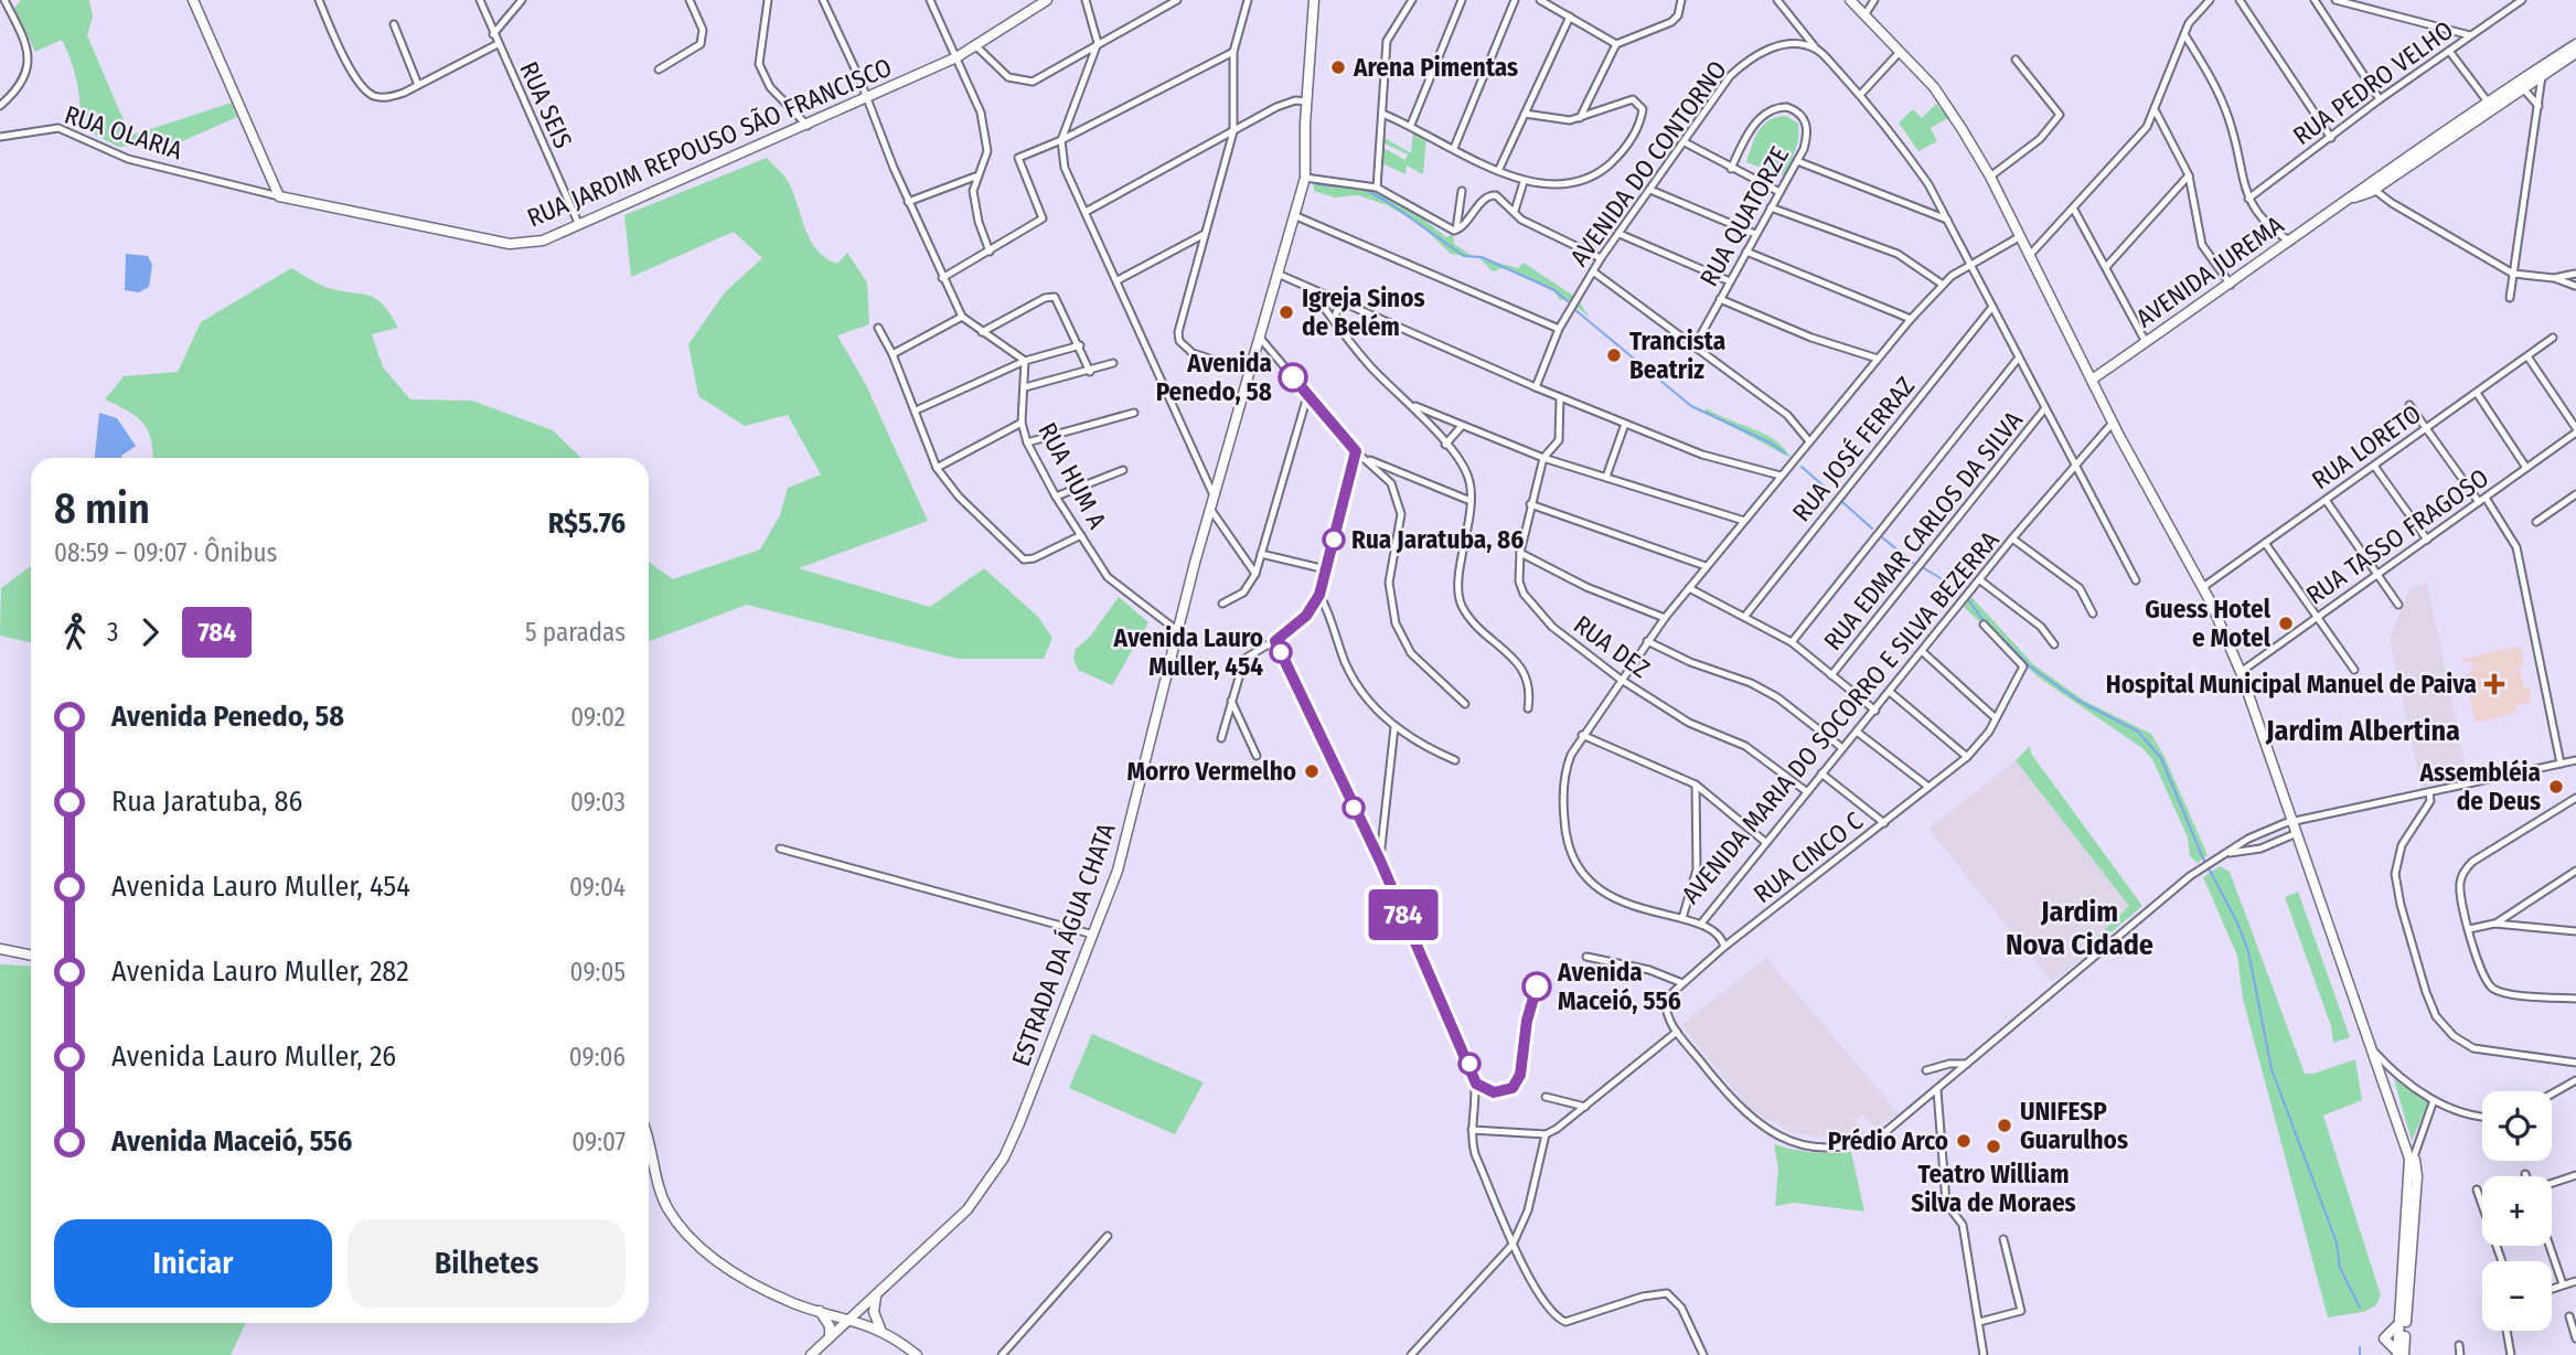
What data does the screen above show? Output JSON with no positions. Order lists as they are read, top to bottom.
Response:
{
  "streets": {
    "street": [
      "RUA PEDRO VELHO",
      "RUA SEIS",
      "RUA OLARIA",
      "RUA JARDIM REPOUSO SÃO FRANCISCO",
      "AVENIDA DO CONTORNO",
      "RUA QUATORZE",
      "AVENIDA JUREMA",
      "RUA LORETO",
      "RUA JOSÉ FERRAZ",
      "RUA HUM A",
      "RUA EDMAR CARLOS DA SILVA",
      "RUA TASSO FRAGOSO",
      "RUA DEZ",
      "AVENIDA MARIA DO SOCORRO E SILVA BEZERRA",
      "RUA CINCO C",
      "ESTRADA DA ÁGUA CHATA"
    ]
  },
  "crossings": [
    ["RUA SEIS", "RUA JARDIM REPOUSO SÃO FRANCISCO"],
    ["RUA OLARIA", "RUA JARDIM REPOUSO SÃO FRANCISCO"],
    ["RUA HUM A", "ESTRADA DA ÁGUA CHATA"],
    ["RUA DEZ", "AVENIDA MARIA DO SOCORRO E SILVA BEZERRA"]
  ],
  "districts": ["Jardim Albertina", "Jardim Nova Cidade"],
  "places": {
    "other": [
      "Arena Pimentas",
      "Igreja Sinos de Belém",
      "Trancista Beatriz",
      "Avenida Penedo, 58",
      "Rua Jaratuba, 86",
      "Guess Hotel e Motel",
      "Avenida Lauro Muller, 454",
      "Morro Vermelho",
      "Assembléia de Deus",
      "Avenida Maceió, 556",
      "UNIFESP Guarulhos",
      "Prédio Arco",
      "Teatro William Silva de Moraes"
    ],
    "health": ["Hospital Municipal Manuel de Paiva"]
  },
  "lines": ["bus line 784"],
  "page": {
    "on_map": "784",
    "heading": ["8 min", "08:59 – 09:07 · Ônibus", "R$5.76"],
    "legs": ["3", "784", "5 paradas"],
    "list": [
      {
        "name": "Avenida Penedo, 58",
        "value": "09:02"
      },
      {
        "name": "Rua Jaratuba, 86",
        "value": "09:03"
      },
      {
        "name": "Avenida Lauro Muller, 454",
        "value": "09:04"
      },
      {
        "name": "Avenida Lauro Muller, 282",
        "value": "09:05"
      },
      {
        "name": "Avenida Lauro Muller, 26",
        "value": "09:06"
      },
      {
        "name": "Avenida Maceió, 556",
        "value": "09:07"
      }
    ],
    "map_buttons": ["+", "−"],
    "buttons": ["Iniciar", "Bilhetes"]
  }
}
